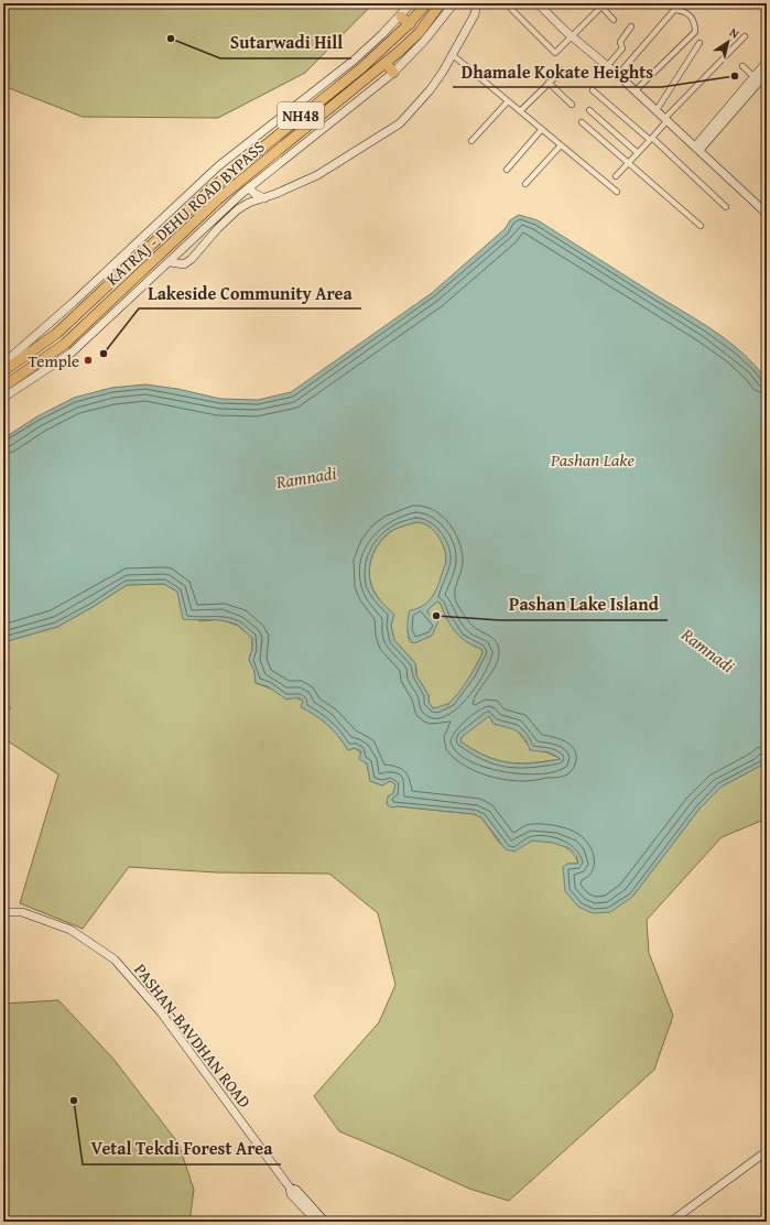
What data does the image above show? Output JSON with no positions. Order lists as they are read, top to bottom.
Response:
{
  "streets": {
    "highway": ["NH48", "KATRAJ - DEHU ROAD BYPASS"],
    "street": ["PASHAN-BAVDHAN ROAD"]
  },
  "water": ["Pashan Lake", "Ramnadi"],
  "places": [
    "Sutarwadi Hill",
    "Dhamale Kokate Heights",
    "Lakeside Community Area",
    "Temple",
    "Pashan Lake Island",
    "Vetal Tekdi Forest Area"
  ],
  "north": "top right"
}
